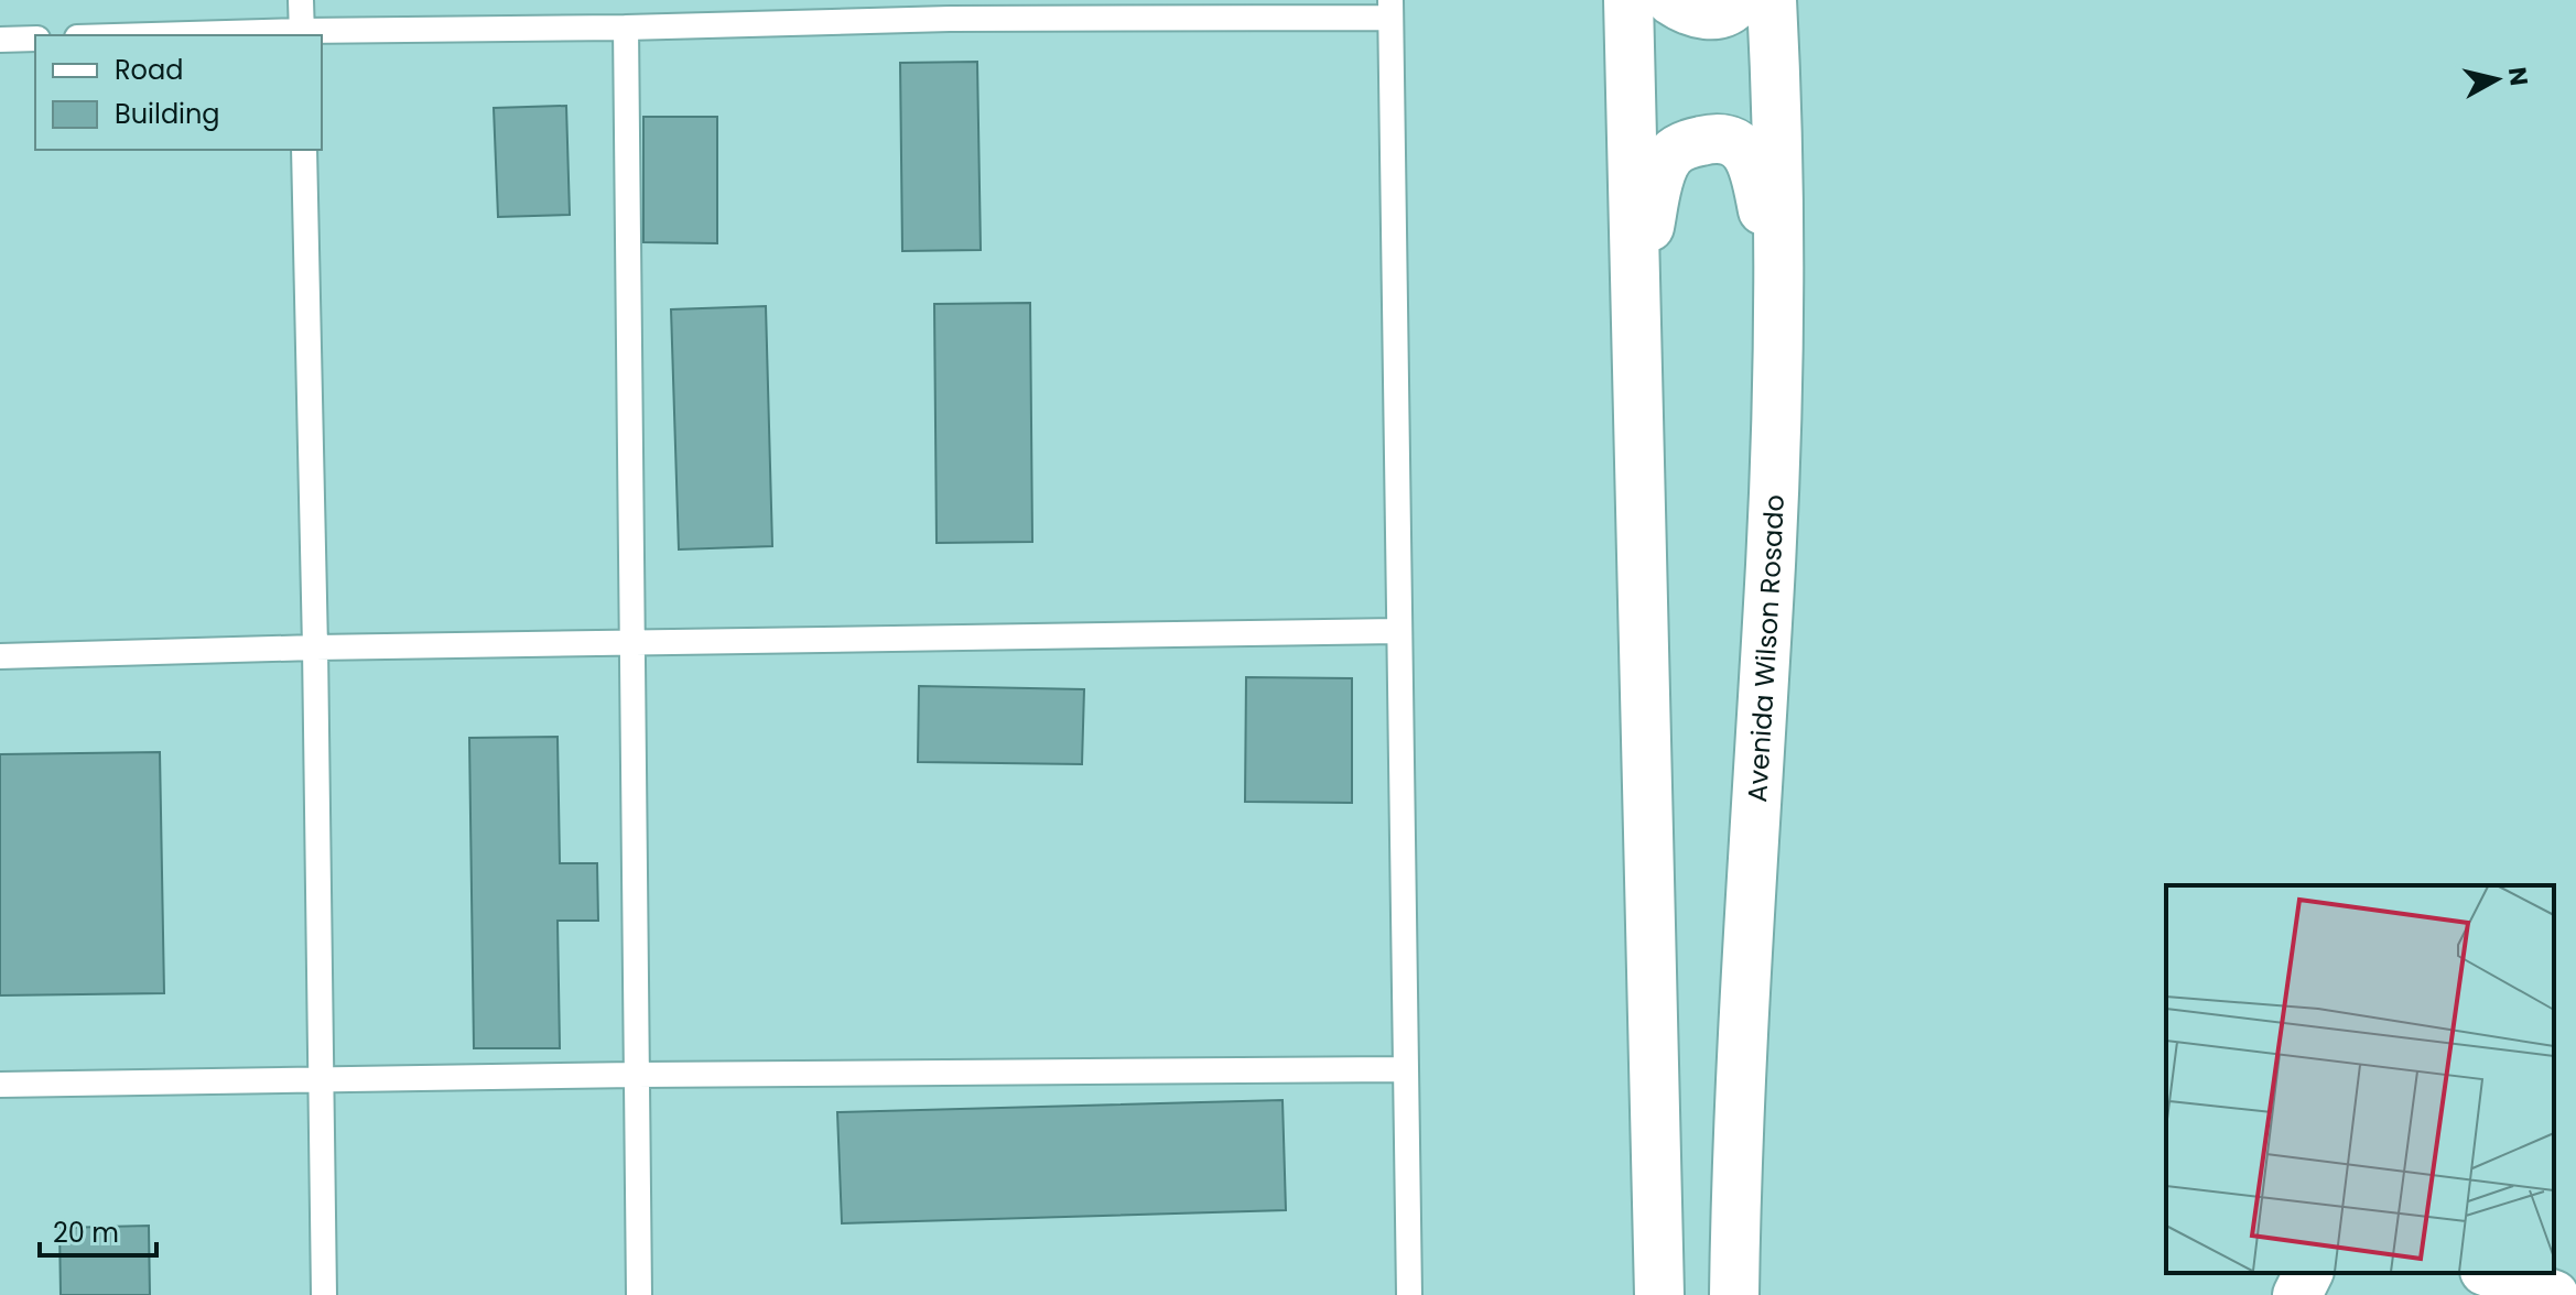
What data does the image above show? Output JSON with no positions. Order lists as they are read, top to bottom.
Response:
{
  "streets": {
    "main road": ["Avenida Wilson Rosado"]
  },
  "legend": ["Road", "Building"],
  "scale_bar": "20 m",
  "north": "right"
}
